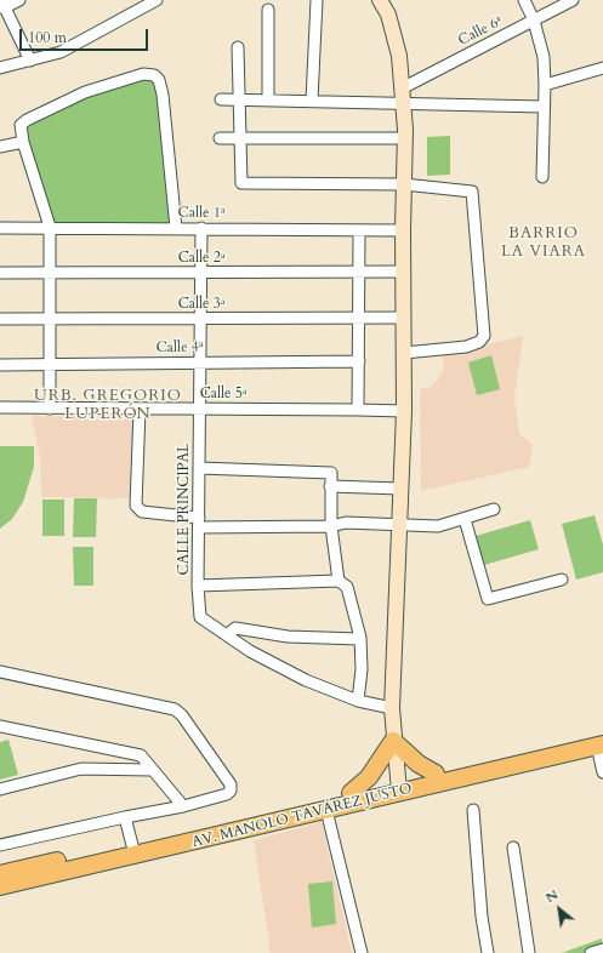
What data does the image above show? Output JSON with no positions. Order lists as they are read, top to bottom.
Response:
{
  "streets": {
    "main road": ["AV. MANOLO TAVÁREZ JUSTO"],
    "street": [
      "Calle 6ª",
      "Calle 1ª",
      "Calle 2ª",
      "Calle 3ª",
      "Calle 4ª",
      "Calle 5ª",
      "CALLE PRINCIPAL"
    ]
  },
  "crossings": [
    ["Calle 1ª", "CALLE PRINCIPAL"],
    ["Calle 2ª", "CALLE PRINCIPAL"],
    ["Calle 3ª", "CALLE PRINCIPAL"],
    ["Calle 4ª", "CALLE PRINCIPAL"],
    ["Calle 5ª", "CALLE PRINCIPAL"]
  ],
  "districts": ["BARRIO LA VIARA", "URB. GREGORIO LUPERÓN"],
  "scale_bar": "100 m",
  "north": "top left"
}
